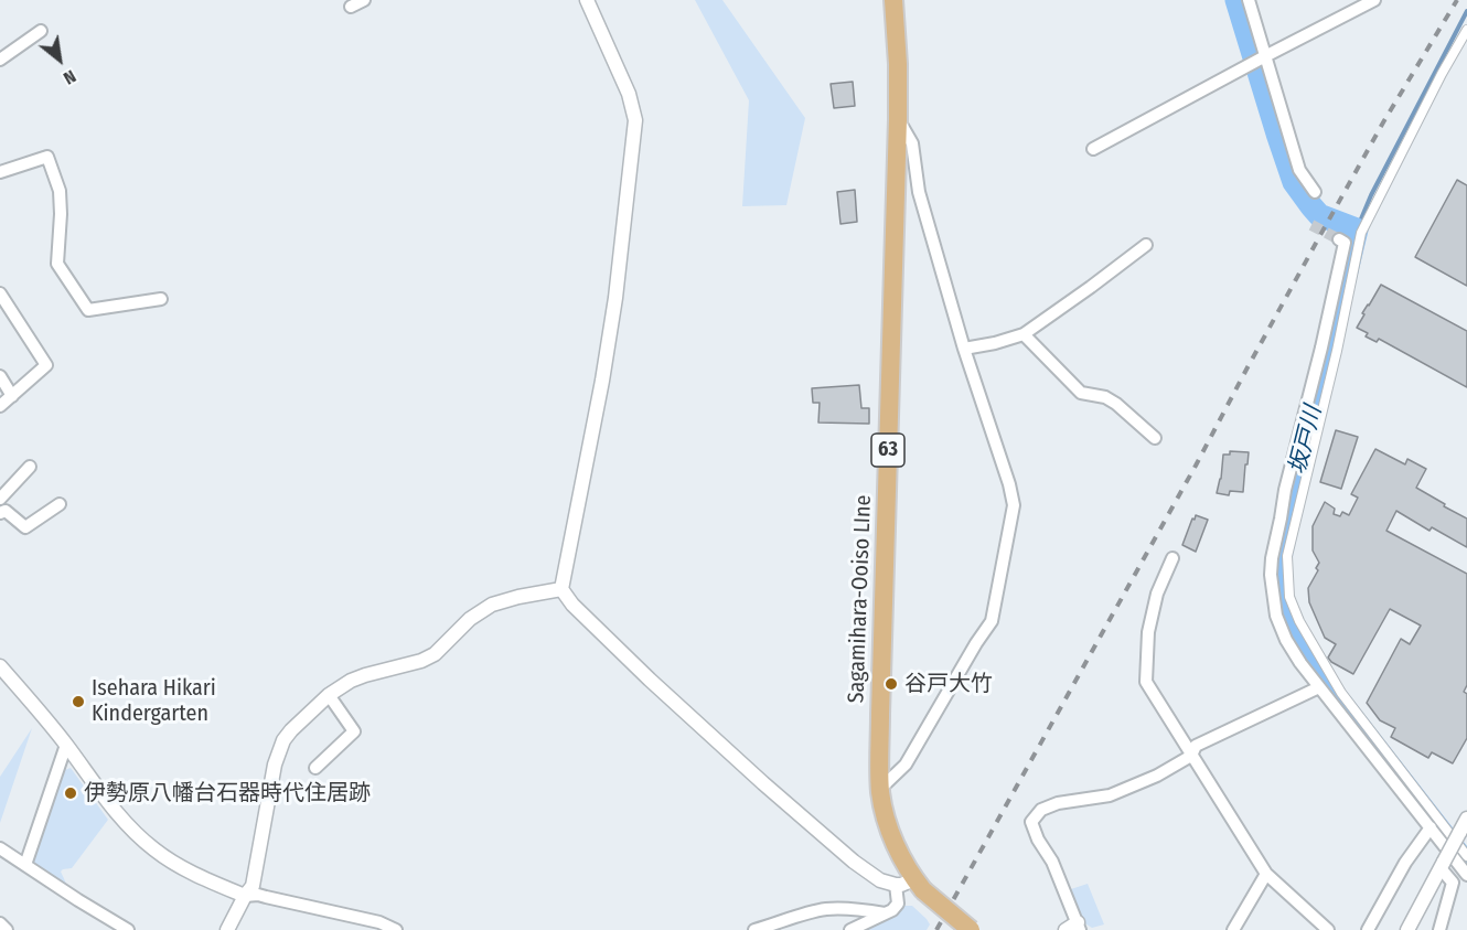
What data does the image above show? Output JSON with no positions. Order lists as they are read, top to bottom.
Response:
{
  "streets": {
    "main road": ["63", "Sagamihara-Ooiso LIne"]
  },
  "water": ["坂戸川"],
  "places": ["谷戸大竹", "Isehara Hikari Kindergarten", "伊勢原八幡台石器時代住居跡"],
  "north": "bottom right"
}
